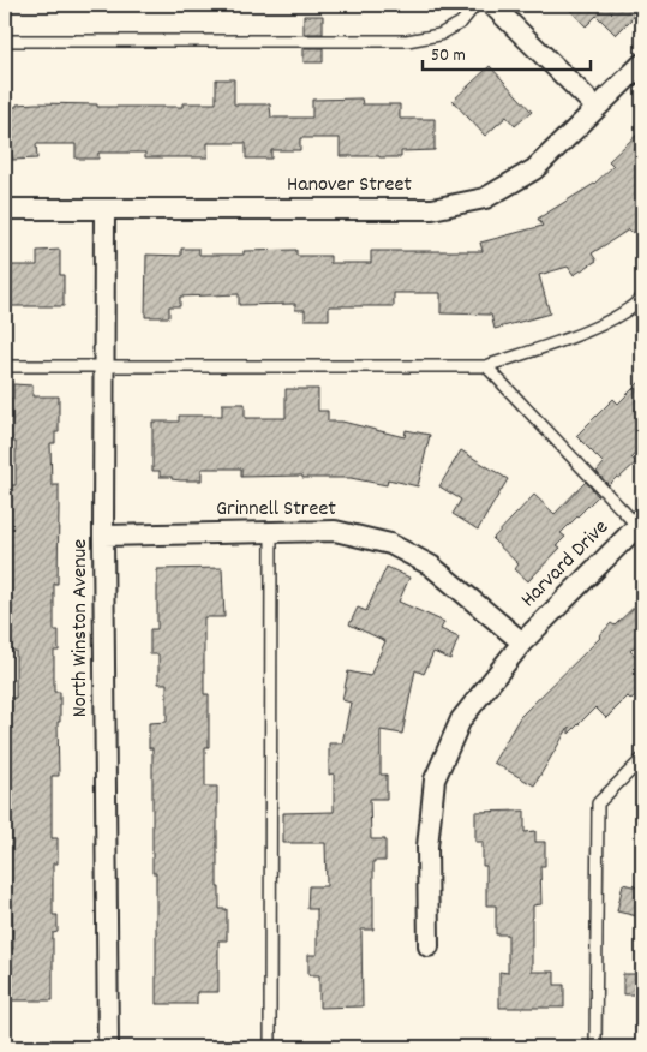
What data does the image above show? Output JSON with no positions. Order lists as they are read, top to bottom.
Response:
{
  "streets": {
    "street": [
      "Hanover Street",
      "Grinnell Street",
      "Harvard Drive",
      "North Winston Avenue"
    ]
  },
  "crossings": [
    ["Hanover Street", "North Winston Avenue"],
    ["Grinnell Street", "Harvard Drive"],
    ["Grinnell Street", "North Winston Avenue"]
  ],
  "scale_bar": "50 m"
}
